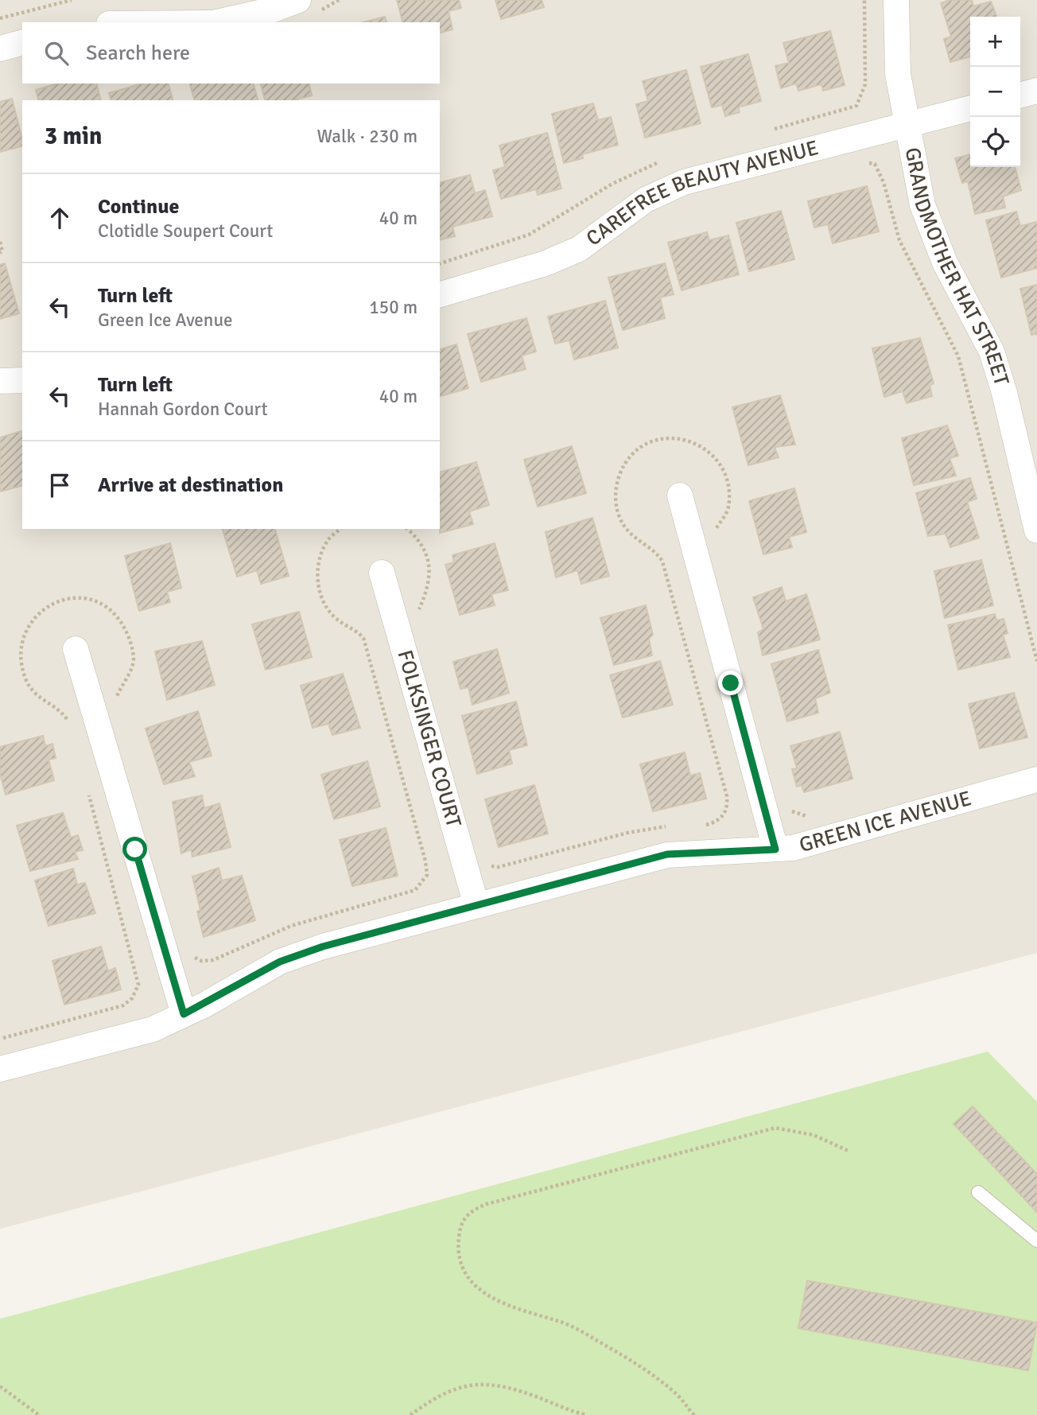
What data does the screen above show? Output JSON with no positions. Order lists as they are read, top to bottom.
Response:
{
  "streets": {
    "street": [
      "CAREFREE BEAUTY AVENUE",
      "GRANDMOTHER HAT STREET",
      "FOLKSINGER COURT",
      "GREEN ICE AVENUE"
    ]
  },
  "crossings": [
    ["CAREFREE BEAUTY AVENUE", "GRANDMOTHER HAT STREET"],
    ["FOLKSINGER COURT", "GREEN ICE AVENUE"]
  ],
  "page": {
    "map_buttons": ["+", "−"],
    "search": "Search here",
    "heading": ["3 min", "Walk · 230 m"],
    "list": [
      ["Continue", "Clotidle Soupert Court", "40 m"],
      ["Turn left", "Green Ice Avenue", "150 m"],
      ["Turn left", "Hannah Gordon Court", "40 m"],
      "Arrive at destination"
    ]
  }
}
